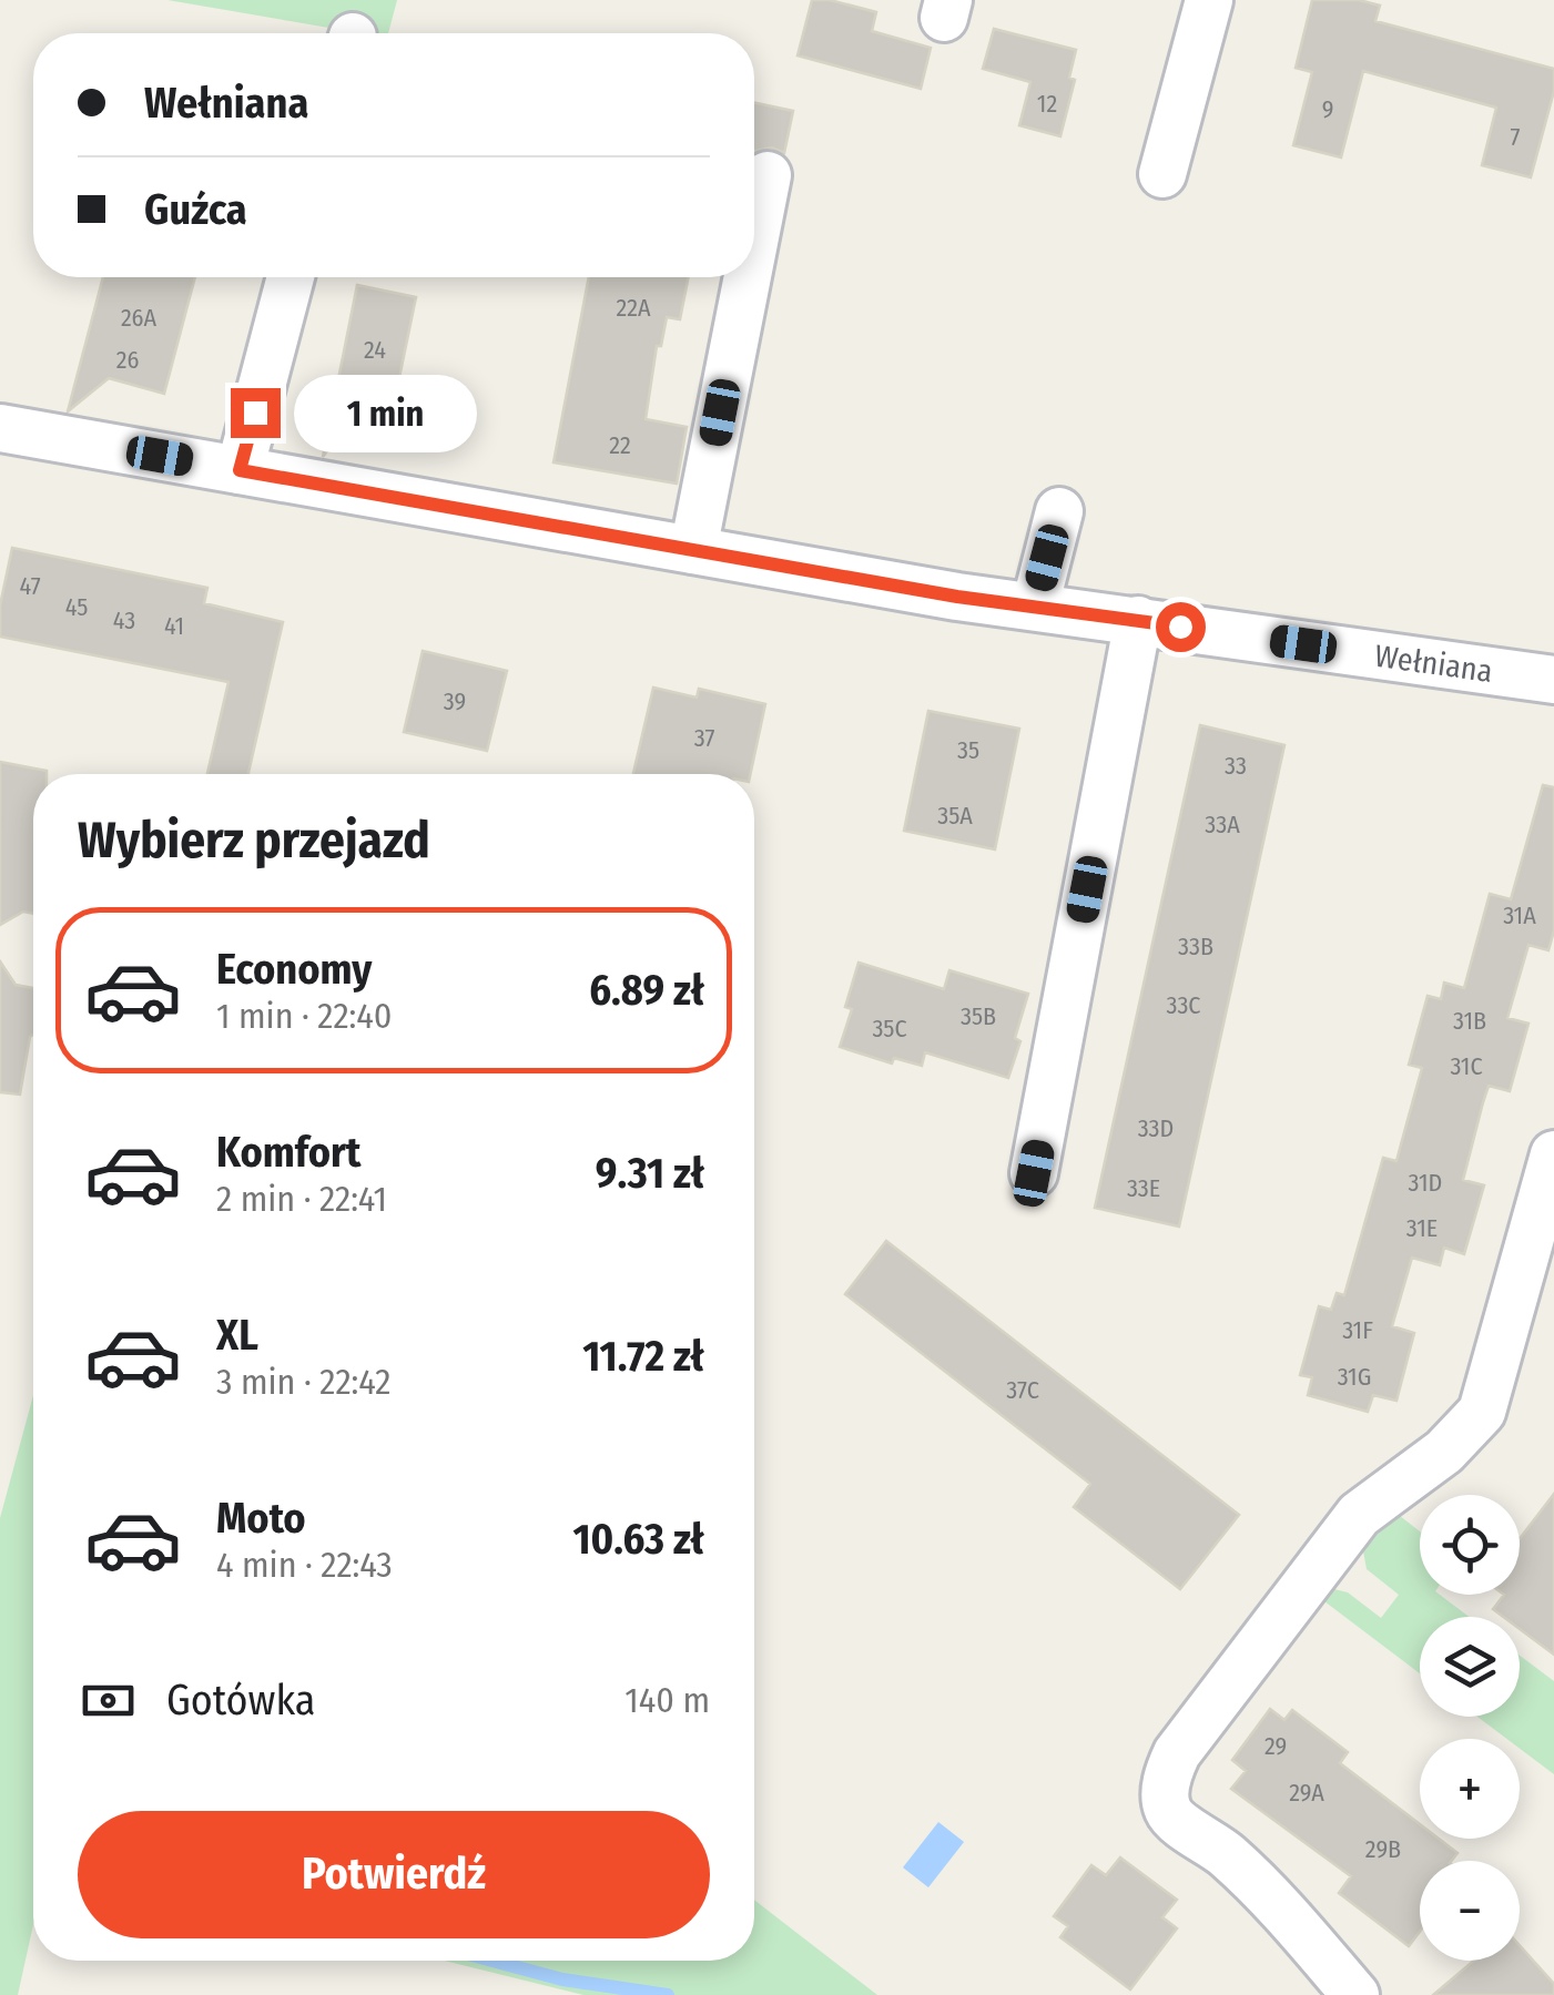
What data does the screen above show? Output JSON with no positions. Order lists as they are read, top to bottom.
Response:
{
  "streets": {
    "street": ["Wełniana"]
  },
  "house_numbers": [
    "12",
    "9",
    "7",
    "22A",
    "26A",
    "24",
    "26",
    "22",
    "47",
    "45",
    "43",
    "41",
    "39",
    "37",
    "35",
    "33",
    "35A",
    "33A",
    "31A",
    "33B",
    "33C",
    "35B",
    "31B",
    "35C",
    "31C",
    "33D",
    "31D",
    "33E",
    "31E",
    "31F",
    "31G",
    "37C",
    "29",
    "29A",
    "29B"
  ],
  "page": {
    "banner": ["Wełniana", "Guźca"],
    "bubble": "1 min",
    "heading": "Wybierz przejazd",
    "list": [
      {
        "name": "Economy",
        "note": "1 min · 22:40",
        "value": "6.89 zł"
      },
      {
        "name": "Komfort",
        "note": "2 min · 22:41",
        "value": "9.31 zł"
      },
      {
        "name": "XL",
        "note": "3 min · 22:42",
        "value": "11.72 zł"
      },
      {
        "name": "Moto",
        "note": "4 min · 22:43",
        "value": "10.63 zł"
      }
    ],
    "map_buttons": ["+", "−"],
    "pay": ["Gotówka", "140 m"],
    "buttons": "Potwierdź"
  }
}
